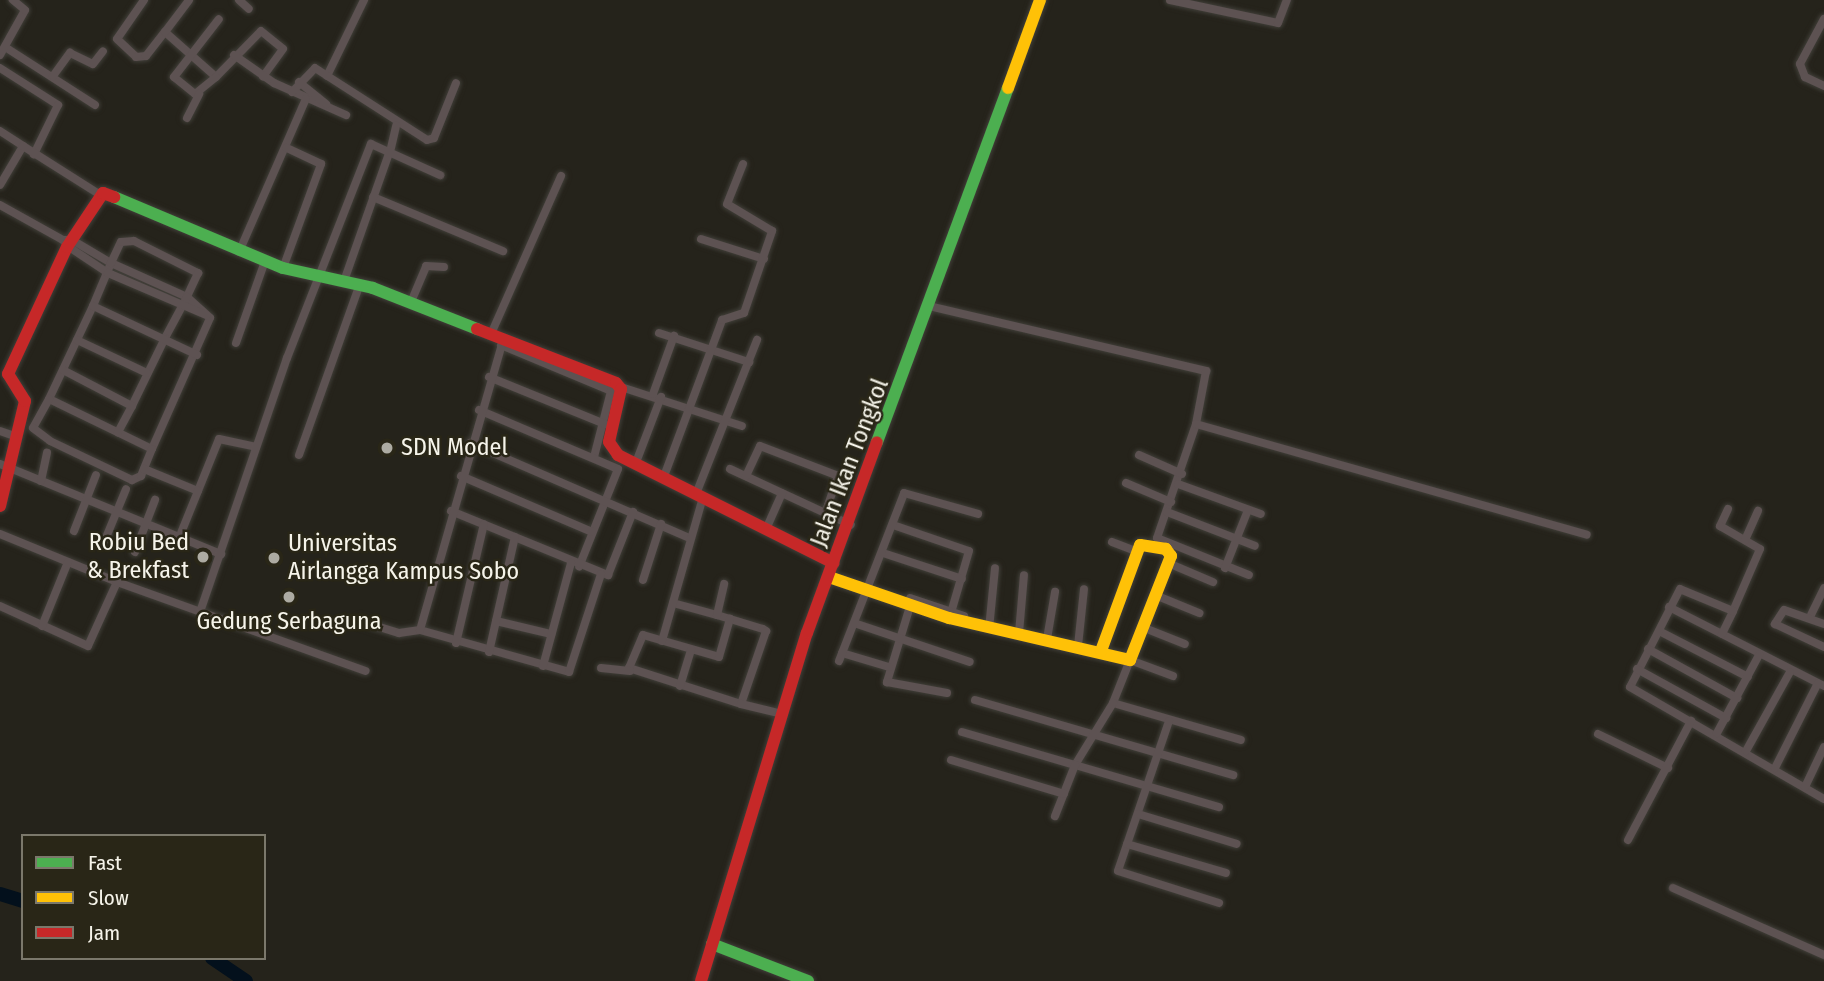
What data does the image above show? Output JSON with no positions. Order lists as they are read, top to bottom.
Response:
{
  "streets": {
    "street": ["Jalan Ikan Tongkol"]
  },
  "places": [
    "SDN Model",
    "Robiu Bed & Brekfast",
    "Universitas Airlangga Kampus Sobo",
    "Gedung Serbaguna"
  ],
  "legend": ["Fast", "Slow", "Jam"]
}
